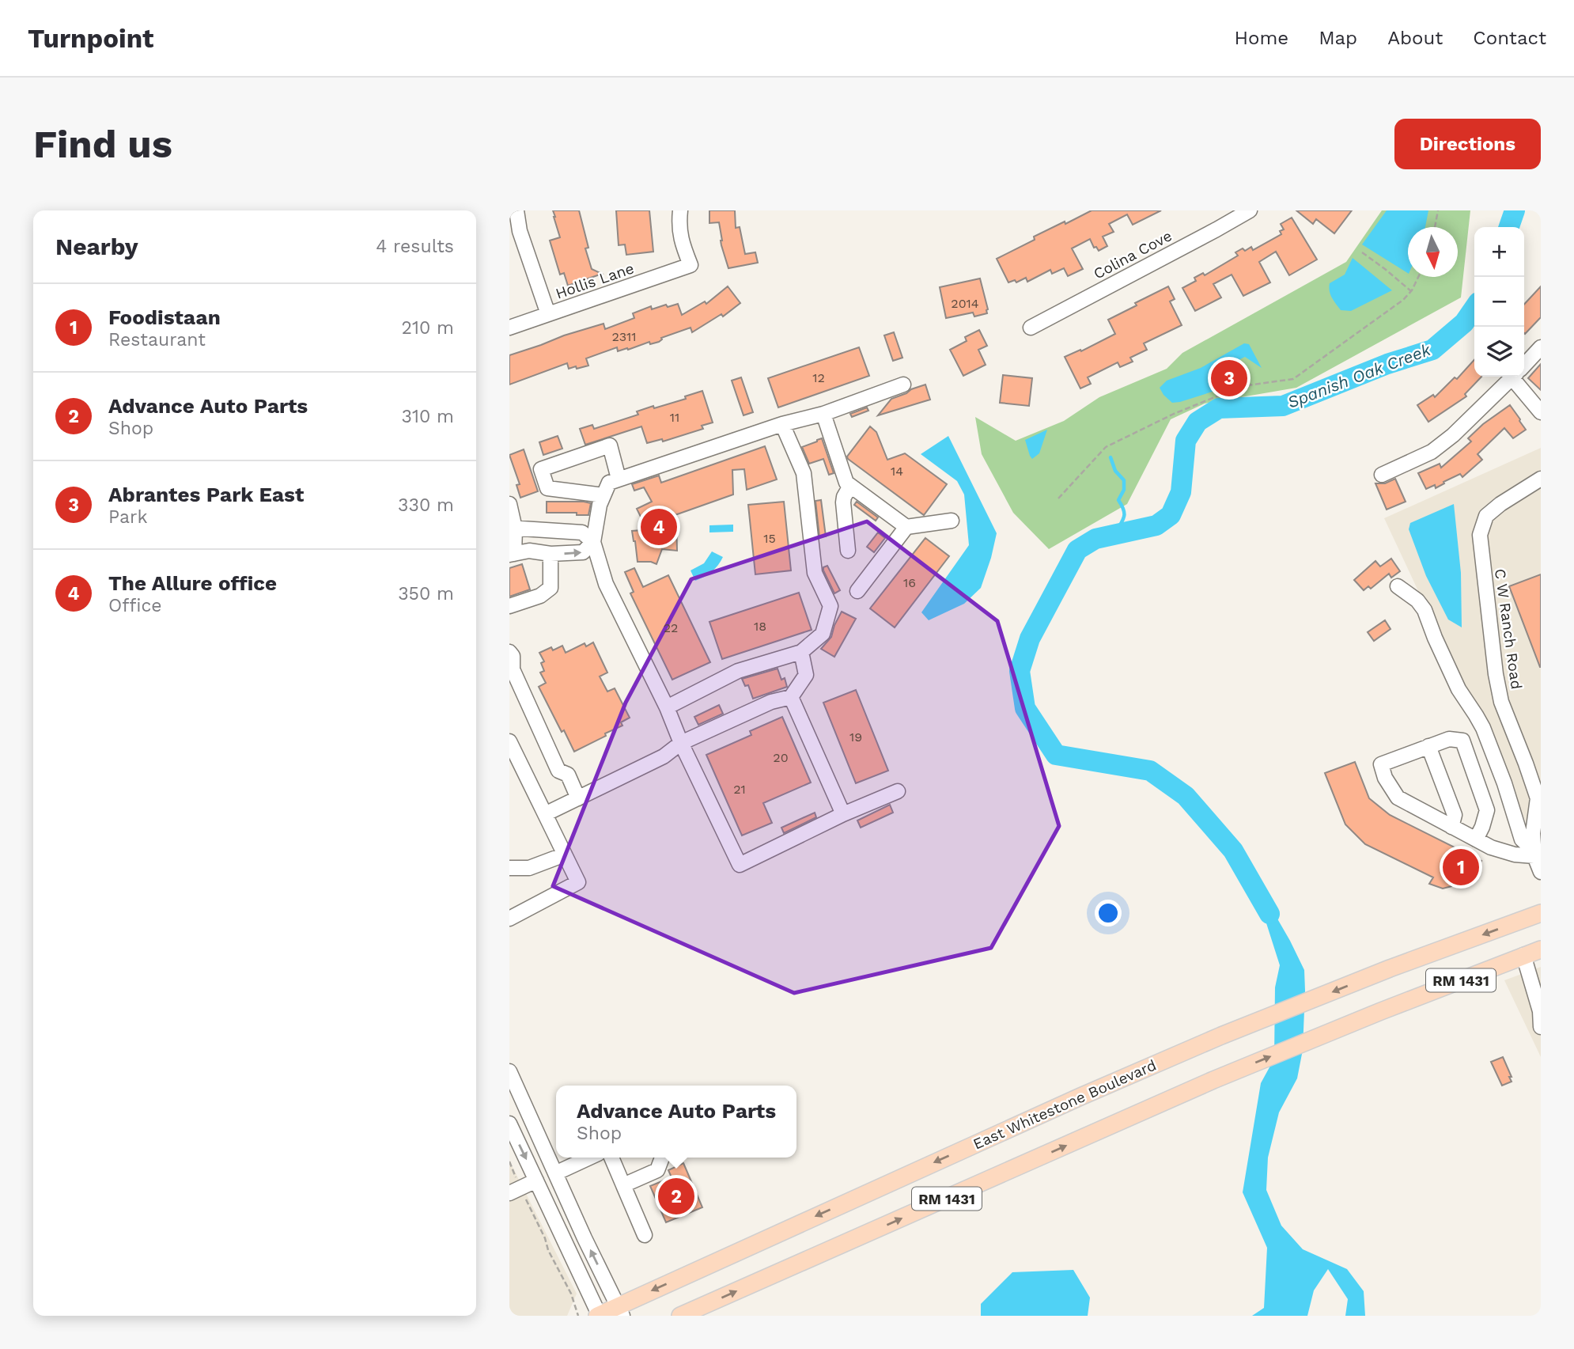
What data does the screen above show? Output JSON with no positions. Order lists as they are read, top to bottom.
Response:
{
  "streets": {
    "main road": ["RM 1431", "East Whitestone Boulevard"],
    "street": ["Colina Cove", "Hollis Lane", "C W Ranch Road"]
  },
  "water": ["Spanish Oak Creek"],
  "house_numbers": [
    "2014",
    "2311",
    "12",
    "11",
    "14",
    "15",
    "16",
    "18",
    "22",
    "19",
    "20",
    "21"
  ],
  "north": "bottom",
  "page": {
    "header": "Turnpoint",
    "nav": [
      "Home",
      "Map",
      "About",
      "Contact"
    ],
    "buttons": "Directions",
    "title": "Find us",
    "heading": ["Nearby", "4 results"],
    "map_buttons": ["+", "−"],
    "list": [
      {
        "mark": "1",
        "name": "Foodistaan",
        "note": "Restaurant",
        "value": "210 m"
      },
      {
        "mark": "2",
        "name": "Advance Auto Parts",
        "note": "Shop",
        "value": "310 m"
      },
      {
        "mark": "3",
        "name": "Abrantes Park East",
        "note": "Park",
        "value": "330 m"
      },
      {
        "mark": "4",
        "name": "The Allure office",
        "note": "Office",
        "value": "350 m"
      }
    ],
    "pins": [
      "3",
      "4",
      "1",
      "2"
    ],
    "popup": ["Advance Auto Parts", "Shop"]
  }
}
